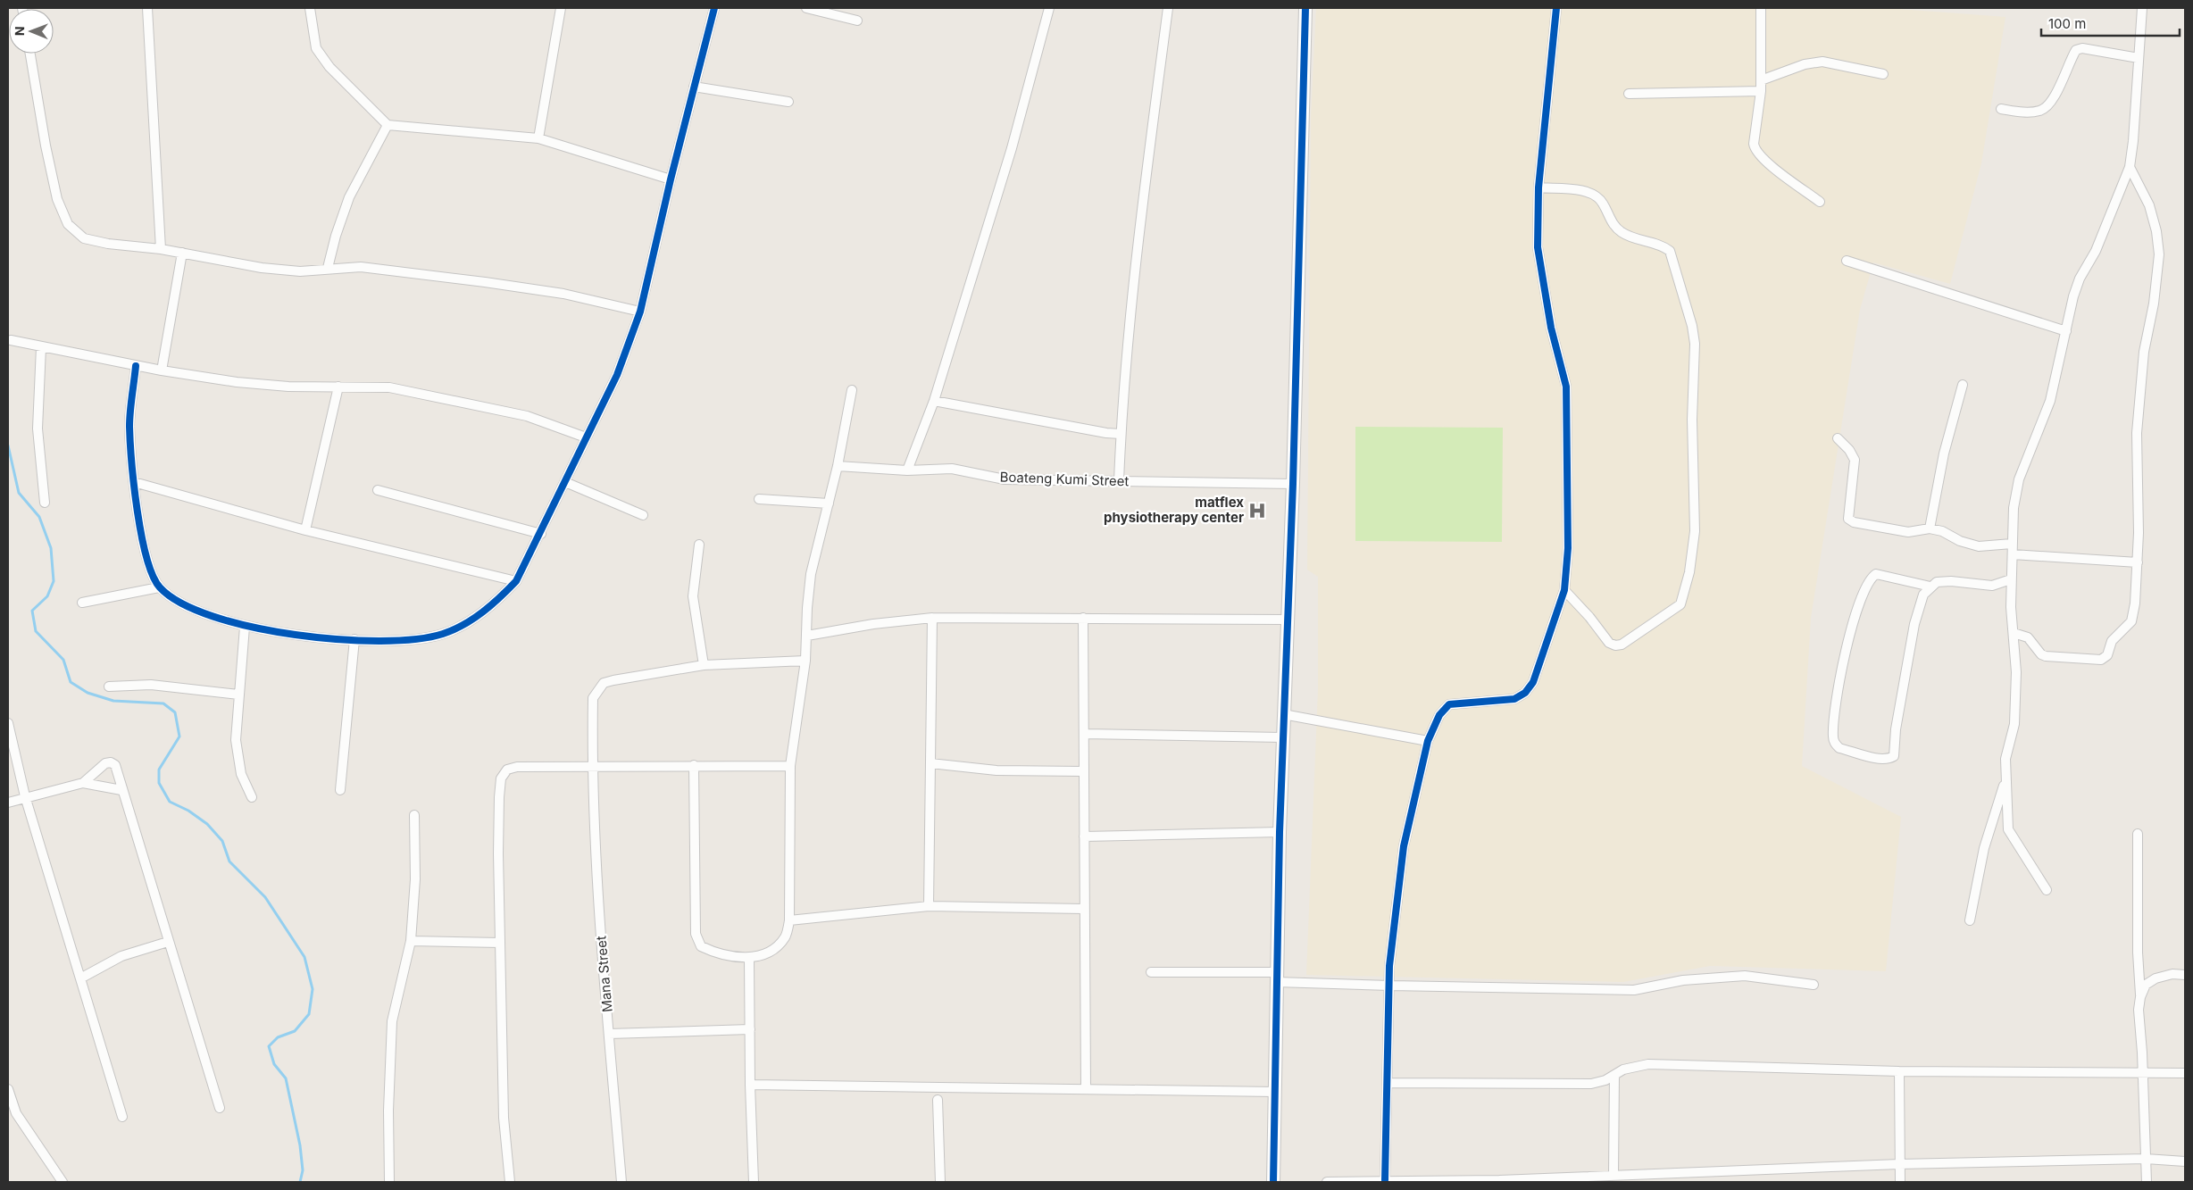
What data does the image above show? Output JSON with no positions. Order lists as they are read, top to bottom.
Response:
{
  "streets": {
    "street": ["Boateng Kumi Street", "Mana Street"]
  },
  "places": {
    "hospital": ["matflex physiotherapy center"]
  },
  "scale_bar": "100 m",
  "north": "left"
}
